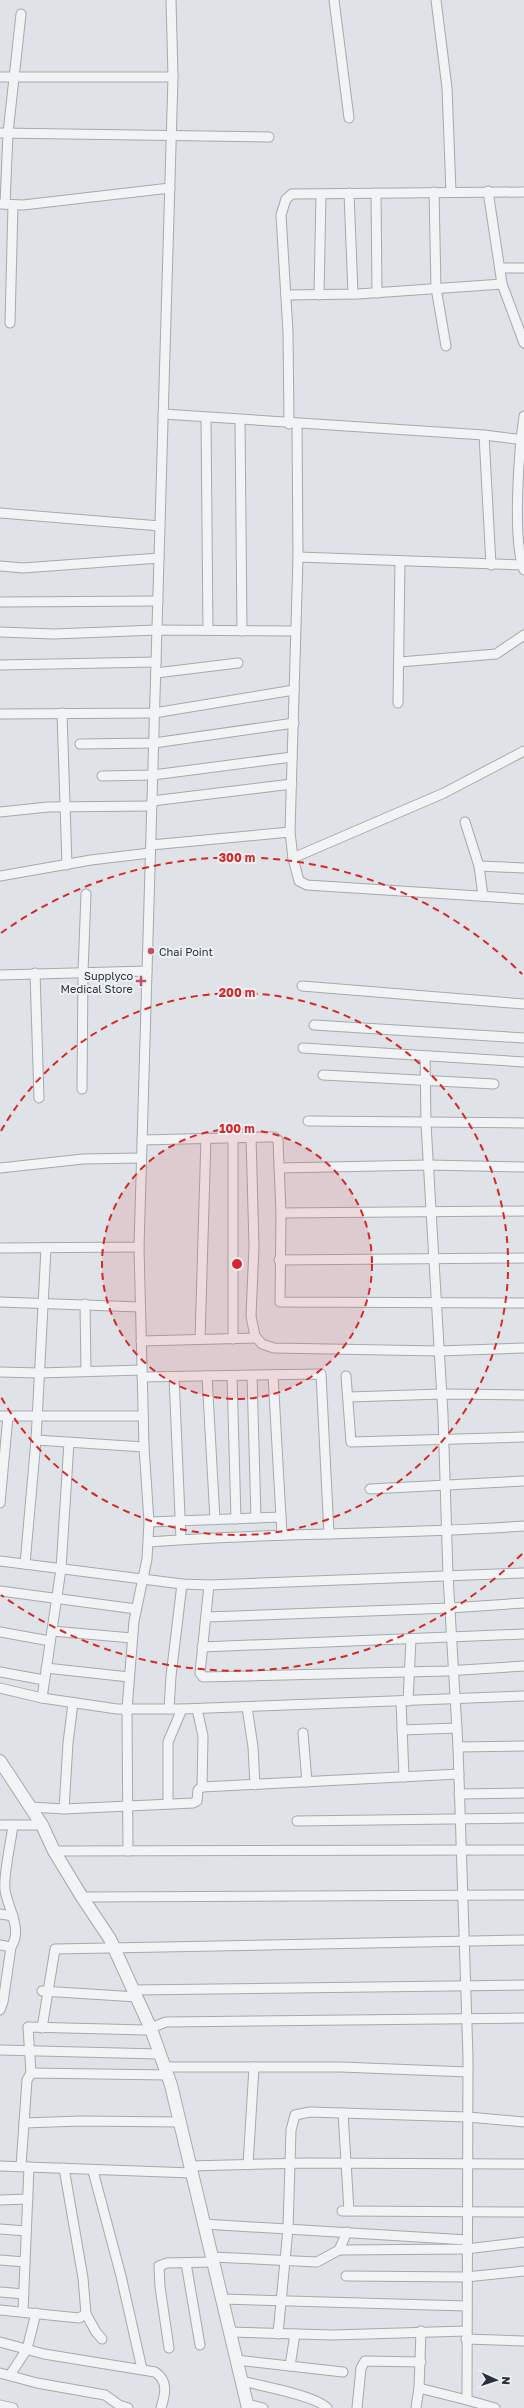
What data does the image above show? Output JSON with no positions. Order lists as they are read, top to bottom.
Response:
{
  "places": {
    "other": ["Chai Point"],
    "health": ["Supplyco Medical Store"]
  },
  "north": "right",
  "rings": ["300 m", "200 m", "100 m"]
}
